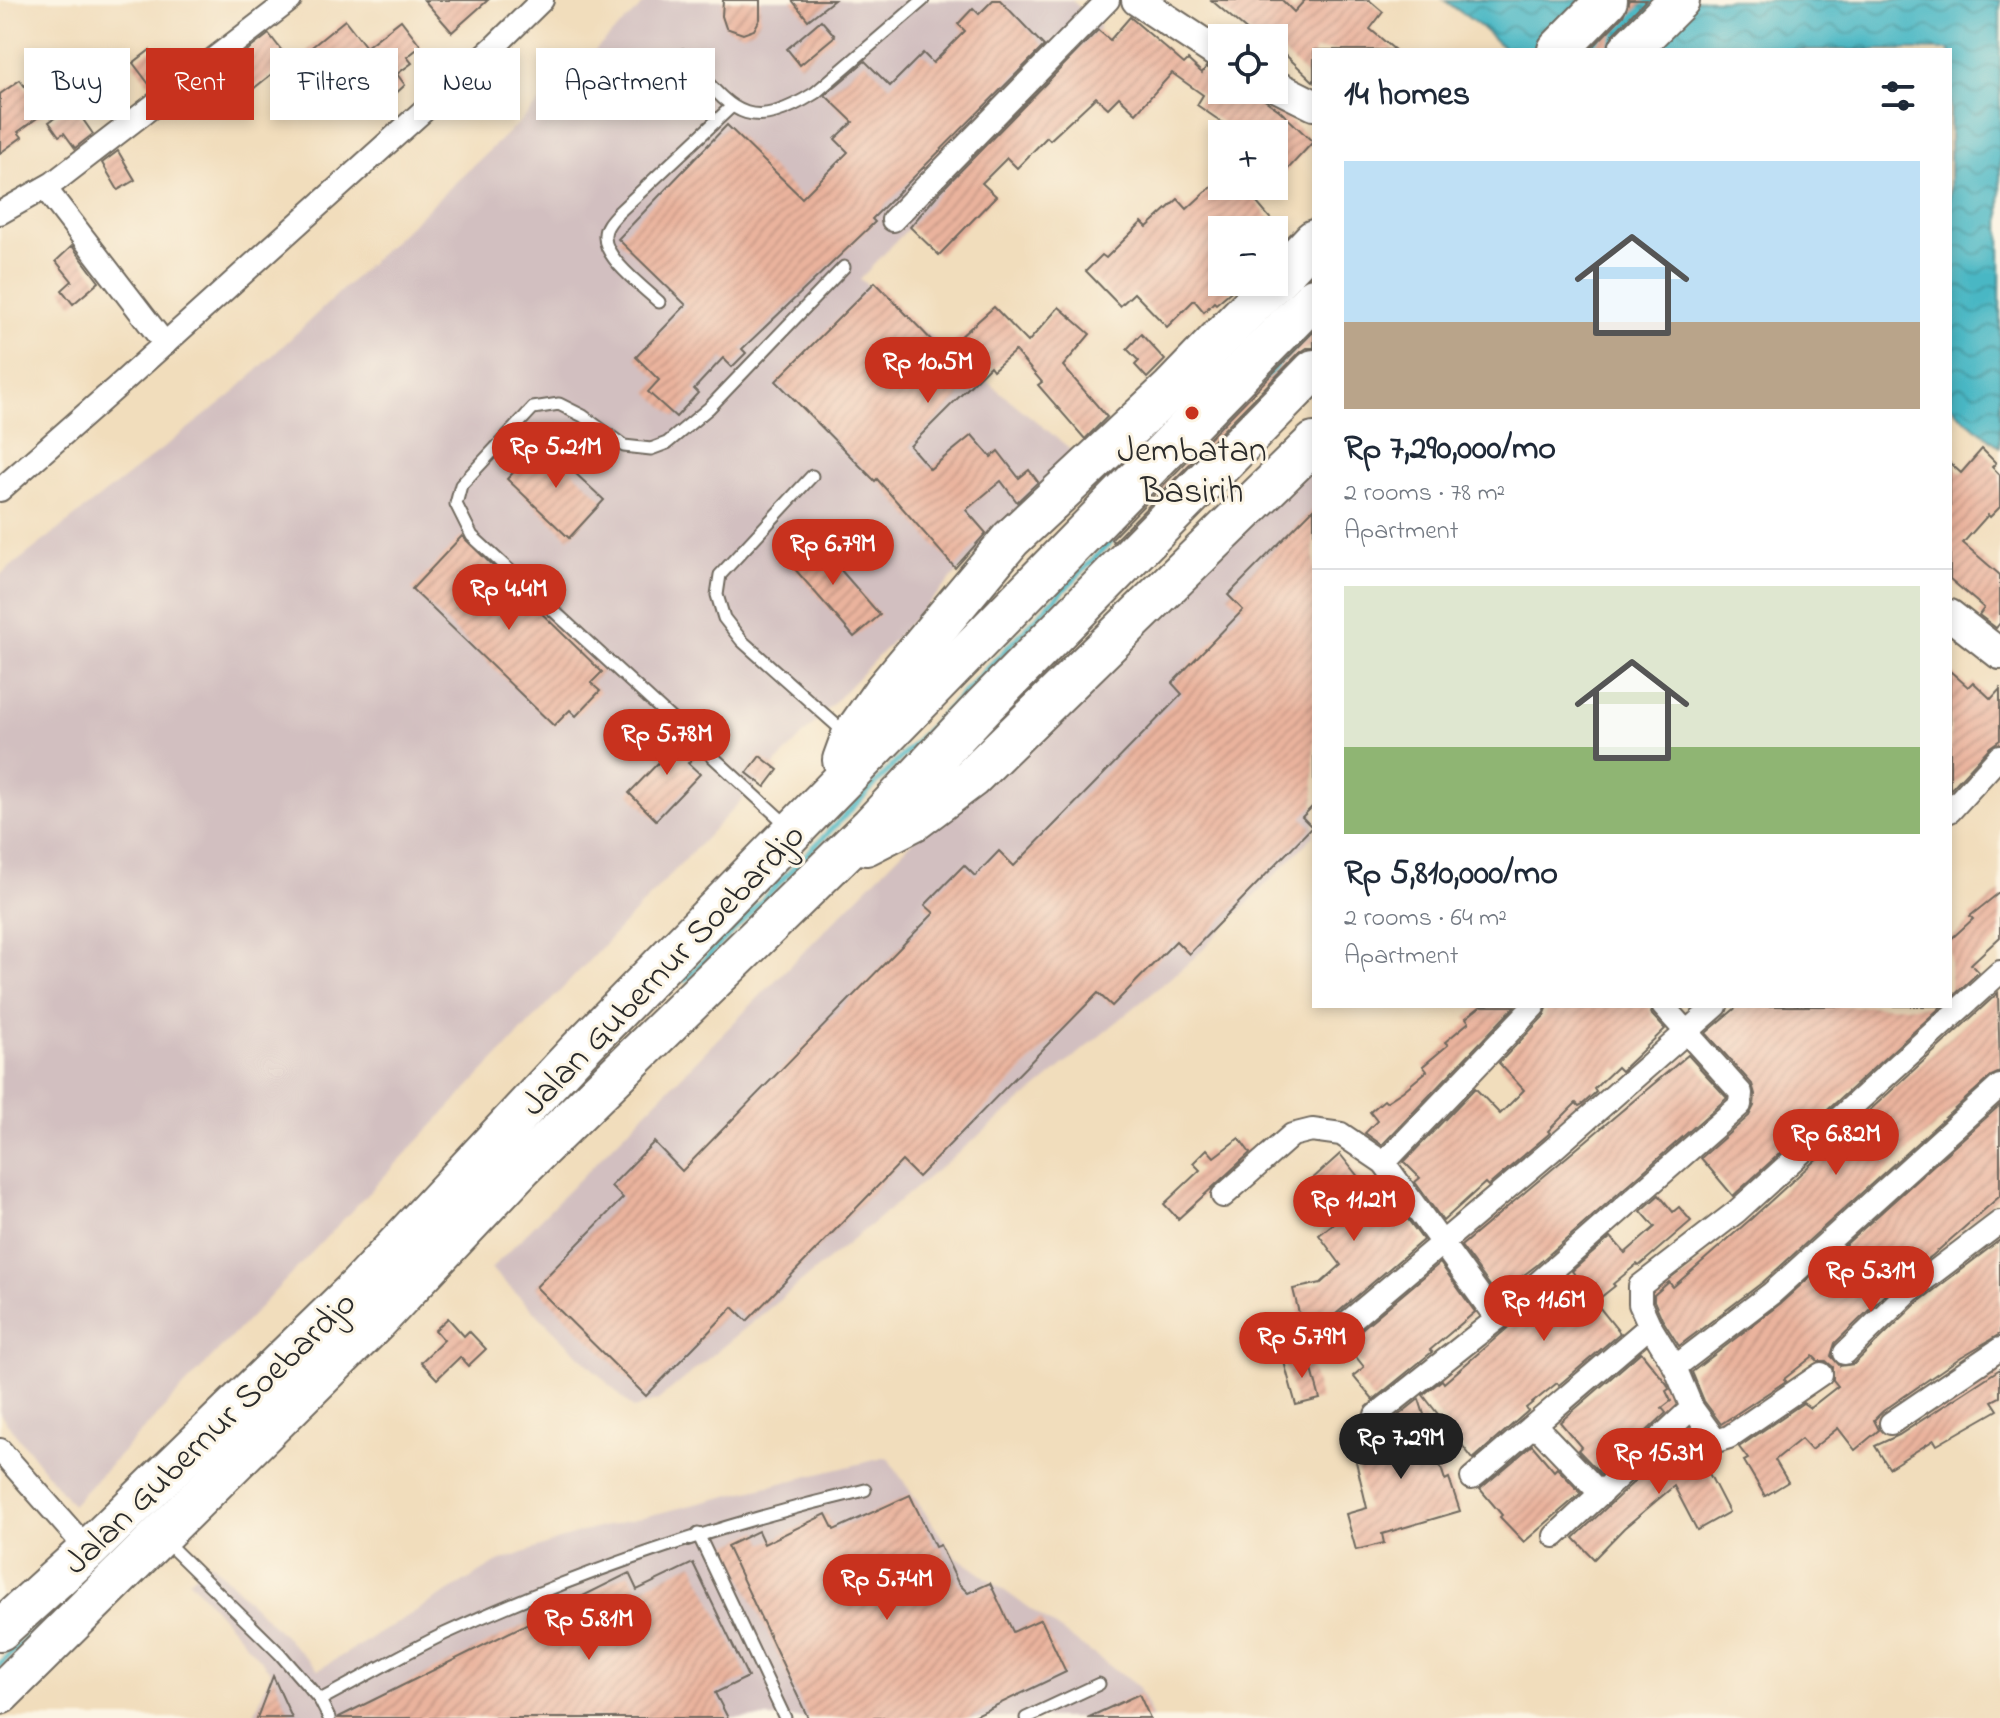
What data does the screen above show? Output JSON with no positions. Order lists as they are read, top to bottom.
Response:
{
  "streets": {
    "highway": ["Jalan Gubernur Soebardjo"]
  },
  "places": ["Jembatan Basirih"],
  "page": {
    "map_buttons": ["+", "−"],
    "chip": [
      "Buy",
      "Rent",
      "Filters",
      "New",
      "Apartment"
    ],
    "heading": "14 homes",
    "list": [
      {
        "name": "Rp 7,290,000/mo",
        "note": "2 rooms · 78 m² · Apartment"
      },
      {
        "name": "Rp 5,810,000/mo",
        "note": "2 rooms · 64 m² · Apartment"
      }
    ],
    "price": [
      "Rp 10.5M",
      "Rp 5.21M",
      "Rp 6.79M",
      "Rp 4.4M",
      "Rp 5.78M",
      "Rp 6.82M",
      "Rp 11.2M",
      "Rp 5.31M",
      "Rp 11.6M",
      "Rp 5.79M",
      "Rp 7.29M",
      "Rp 15.3M",
      "Rp 5.74M",
      "Rp 5.81M"
    ]
  }
}
